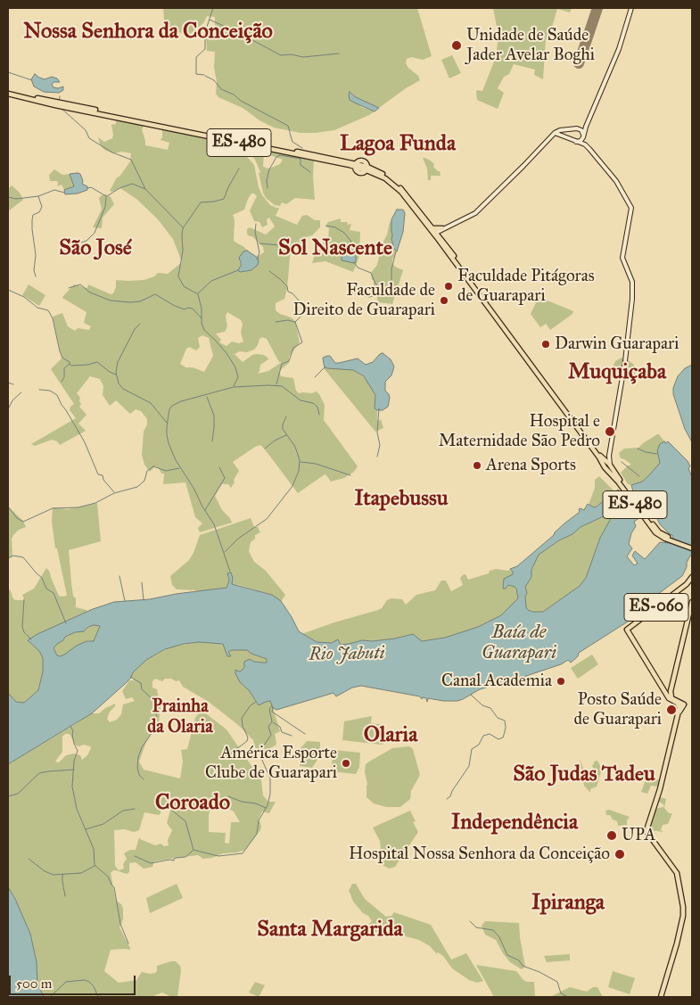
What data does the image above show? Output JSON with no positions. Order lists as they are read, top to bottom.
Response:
{
  "streets": {
    "main road": ["ES-480", "ES-060"]
  },
  "districts": [
    "Nossa Senhora da Conceição",
    "Lagoa Funda",
    "São José",
    "Sol Nascente",
    "Muquiçaba",
    "Itapebussu",
    "Prainha da Olaria",
    "Olaria",
    "São Judas Tadeu",
    "Coroado",
    "Independência",
    "Ipiranga",
    "Santa Margarida"
  ],
  "water": ["Baía de Guarapari", "Rio Jabuti"],
  "places": [
    "Unidade de Saúde Jader Avelar Boghi",
    "Faculdade Pitágoras de Guarapari",
    "Faculdade de Direito de Guarapari",
    "Darwin Guarapari",
    "Hospital e Maternidade São Pedro",
    "Arena Sports",
    "Canal Academia",
    "Posto Saúde de Guarapari",
    "América Esporte Clube de Guarapari",
    "UPA",
    "Hospital Nossa Senhora da Conceição"
  ],
  "scale_bar": "500 m"
}
